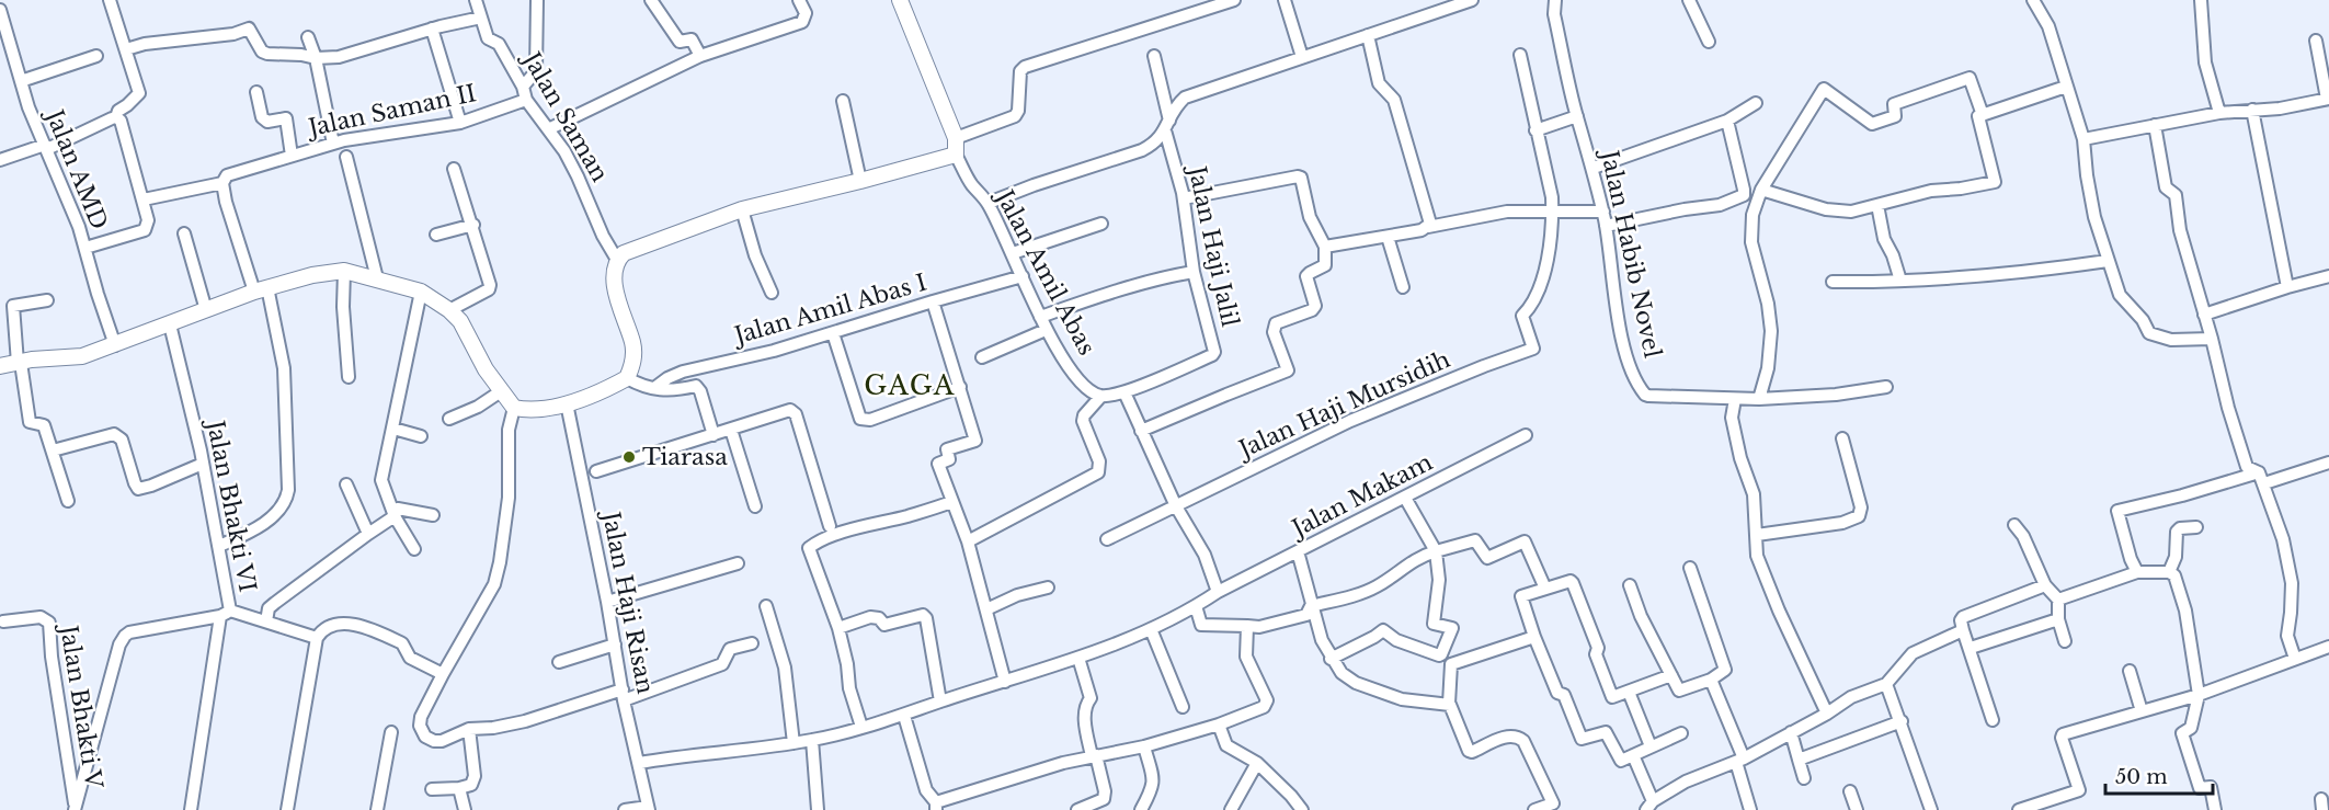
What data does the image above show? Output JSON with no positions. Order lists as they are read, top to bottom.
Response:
{
  "streets": {
    "street": [
      "Jalan Saman II",
      "Jalan Saman",
      "Jalan AMD",
      "Jalan Haji Jalil",
      "Jalan Habib Novel",
      "Jalan Amil Abas",
      "Jalan Amil Abas I",
      "Jalan Haji Mursidih",
      "Jalan Makam",
      "Jalan Bhakti VI",
      "Jalan Haji Risan",
      "Jalan Bhakti V"
    ]
  },
  "crossings": [
    ["Jalan Saman II", "Jalan Saman"],
    ["Jalan Amil Abas", "Jalan Amil Abas I"],
    ["Jalan Makam", "Jalan Haji Risan"]
  ],
  "districts": ["GAGA"],
  "places": ["Tiarasa"],
  "scale_bar": "50 m"
}
